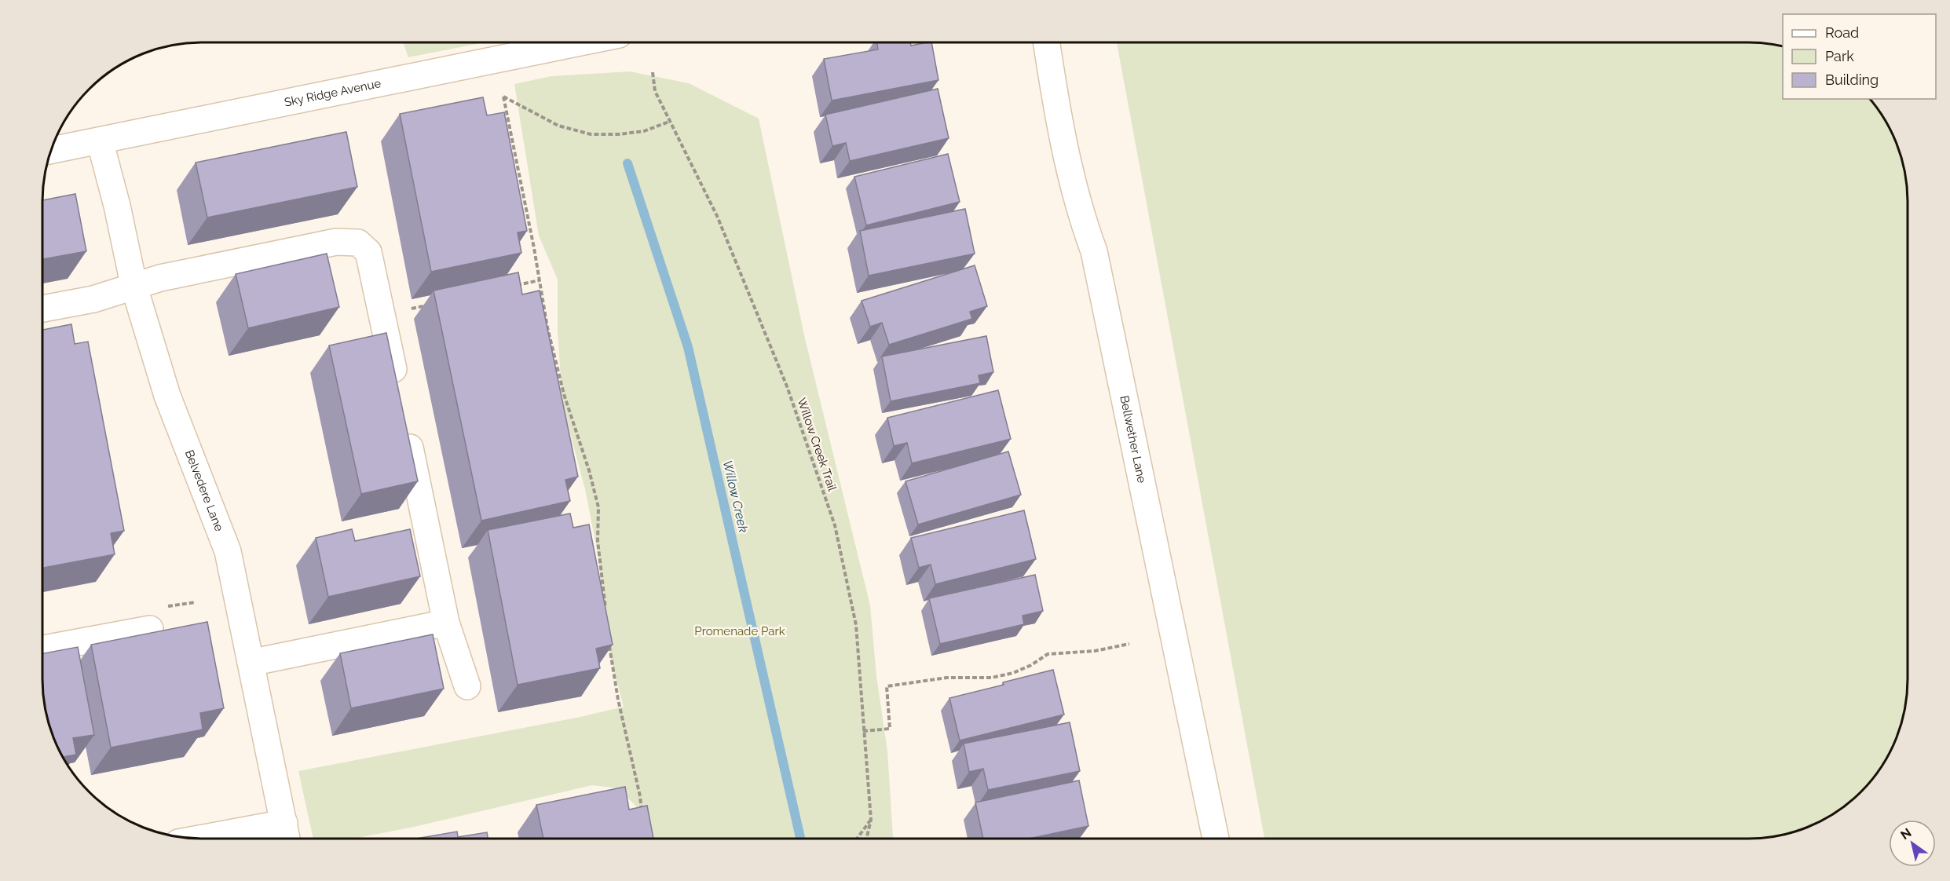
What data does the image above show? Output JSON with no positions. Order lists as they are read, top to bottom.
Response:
{
  "streets": {
    "street": ["Sky Ridge Avenue", "Bellwether Lane", "Belvedere Lane"],
    "path": ["Willow Creek Trail"]
  },
  "crossings": [
    ["Sky Ridge Avenue", "Belvedere Lane"]
  ],
  "water": ["Willow Creek"],
  "parks": ["Promenade Park"],
  "legend": ["Road", "Park", "Building"],
  "north": "top left"
}
